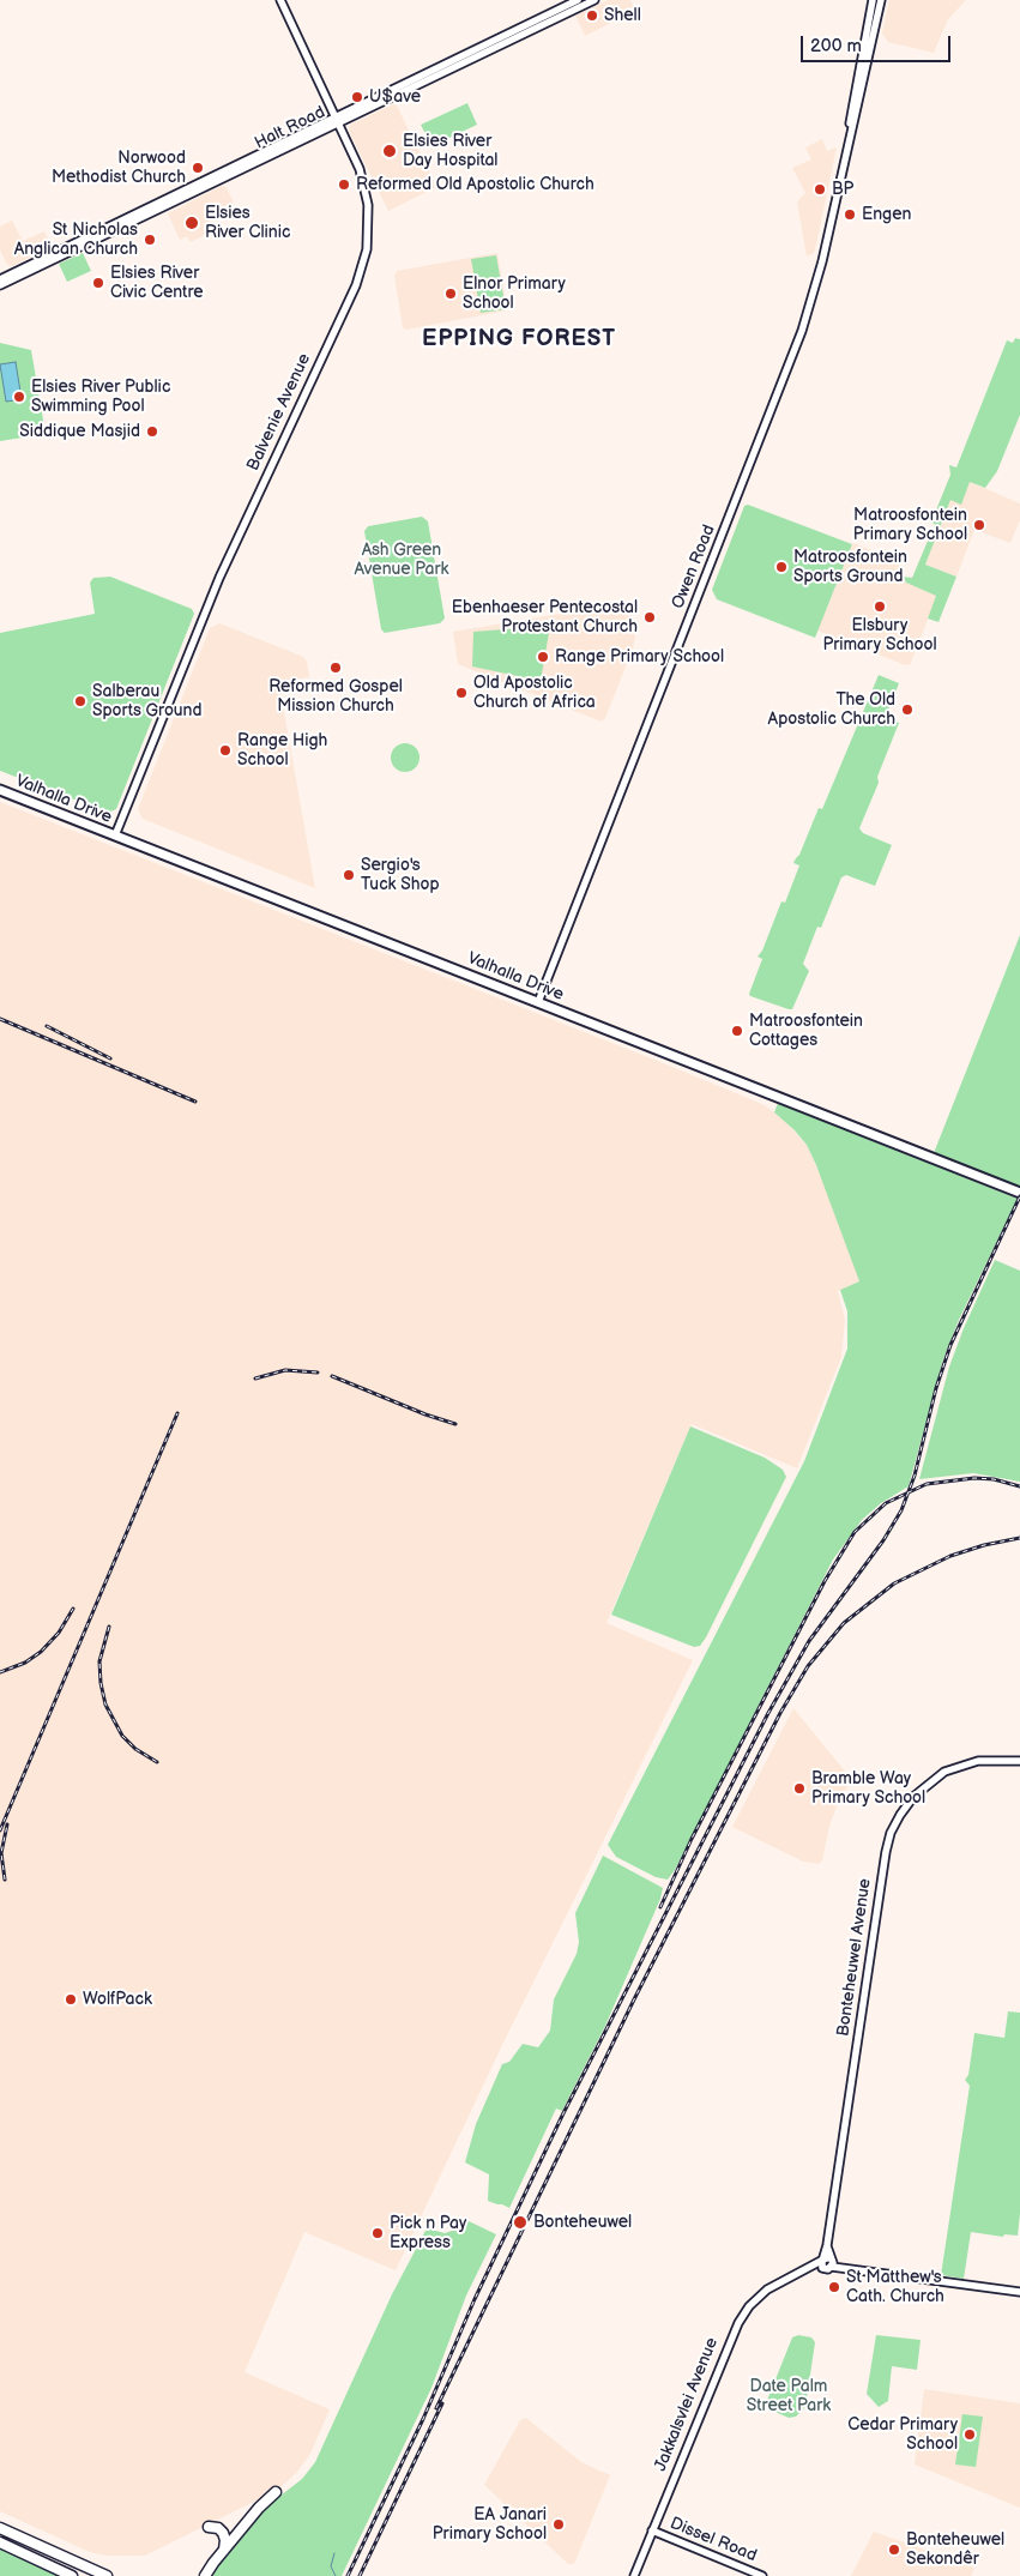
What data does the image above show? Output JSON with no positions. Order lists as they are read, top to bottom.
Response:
{
  "streets": {
    "main road": ["Valhalla Drive"],
    "street": [
      "Halt Road",
      "Balvenie Avenue",
      "Owen Road",
      "Bonteheuwel Avenue",
      "Jakkalsvlei Avenue",
      "Dissel Road"
    ]
  },
  "crossings": [
    ["Halt Road", "Balvenie Avenue"],
    ["Balvenie Avenue", "Valhalla Drive"],
    ["Owen Road", "Valhalla Drive"],
    ["Bonteheuwel Avenue", "Jakkalsvlei Avenue"],
    ["Jakkalsvlei Avenue", "Dissel Road"]
  ],
  "districts": ["EPPING FOREST"],
  "parks": ["Ash Green Avenue Park", "Date Palm Street Park"],
  "places": [
    "Shell",
    "U$ave",
    "Elsies River Day Hospital",
    "Norwood Methodist Church",
    "Reformed Old Apostolic Church",
    "BP",
    "Engen",
    "Elsies River Clinic",
    "St Nicholas Anglican Church",
    "Elsies River Civic Centre",
    "Elnor Primary School",
    "Elsies River Public Swimming Pool",
    "Siddique Masjid",
    "Matroosfontein Primary School",
    "Matroosfontein Sports Ground",
    "Elsbury Primary School",
    "Ebenhaeser Pentecostal Protestant Church",
    "Range Primary School",
    "Reformed Gospel Mission Church",
    "Old Apostolic Church of Africa",
    "Salberau Sports Ground",
    "The Old Apostolic Church",
    "Range High School",
    "Sergio's Tuck Shop",
    "Matroosfontein Cottages",
    "Bramble Way Primary School",
    "WolfPack",
    "Bonteheuwel",
    "Pick n Pay Express",
    "St Matthew's Cath. Church",
    "Cedar Primary School",
    "EA Janari Primary School",
    "Bonteheuwel Sekondêr"
  ],
  "scale_bar": "200 m"
}
